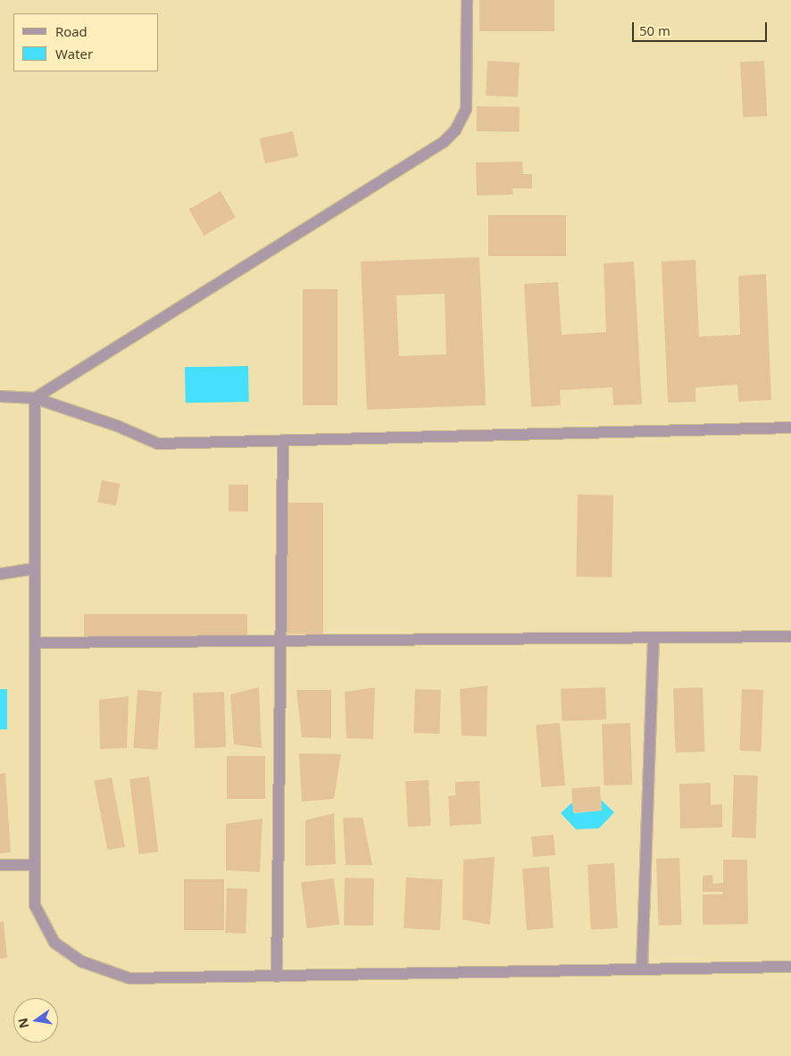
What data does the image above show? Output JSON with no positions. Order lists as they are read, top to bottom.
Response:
{
  "legend": ["Road", "Water"],
  "scale_bar": "50 m",
  "north": "left"
}
